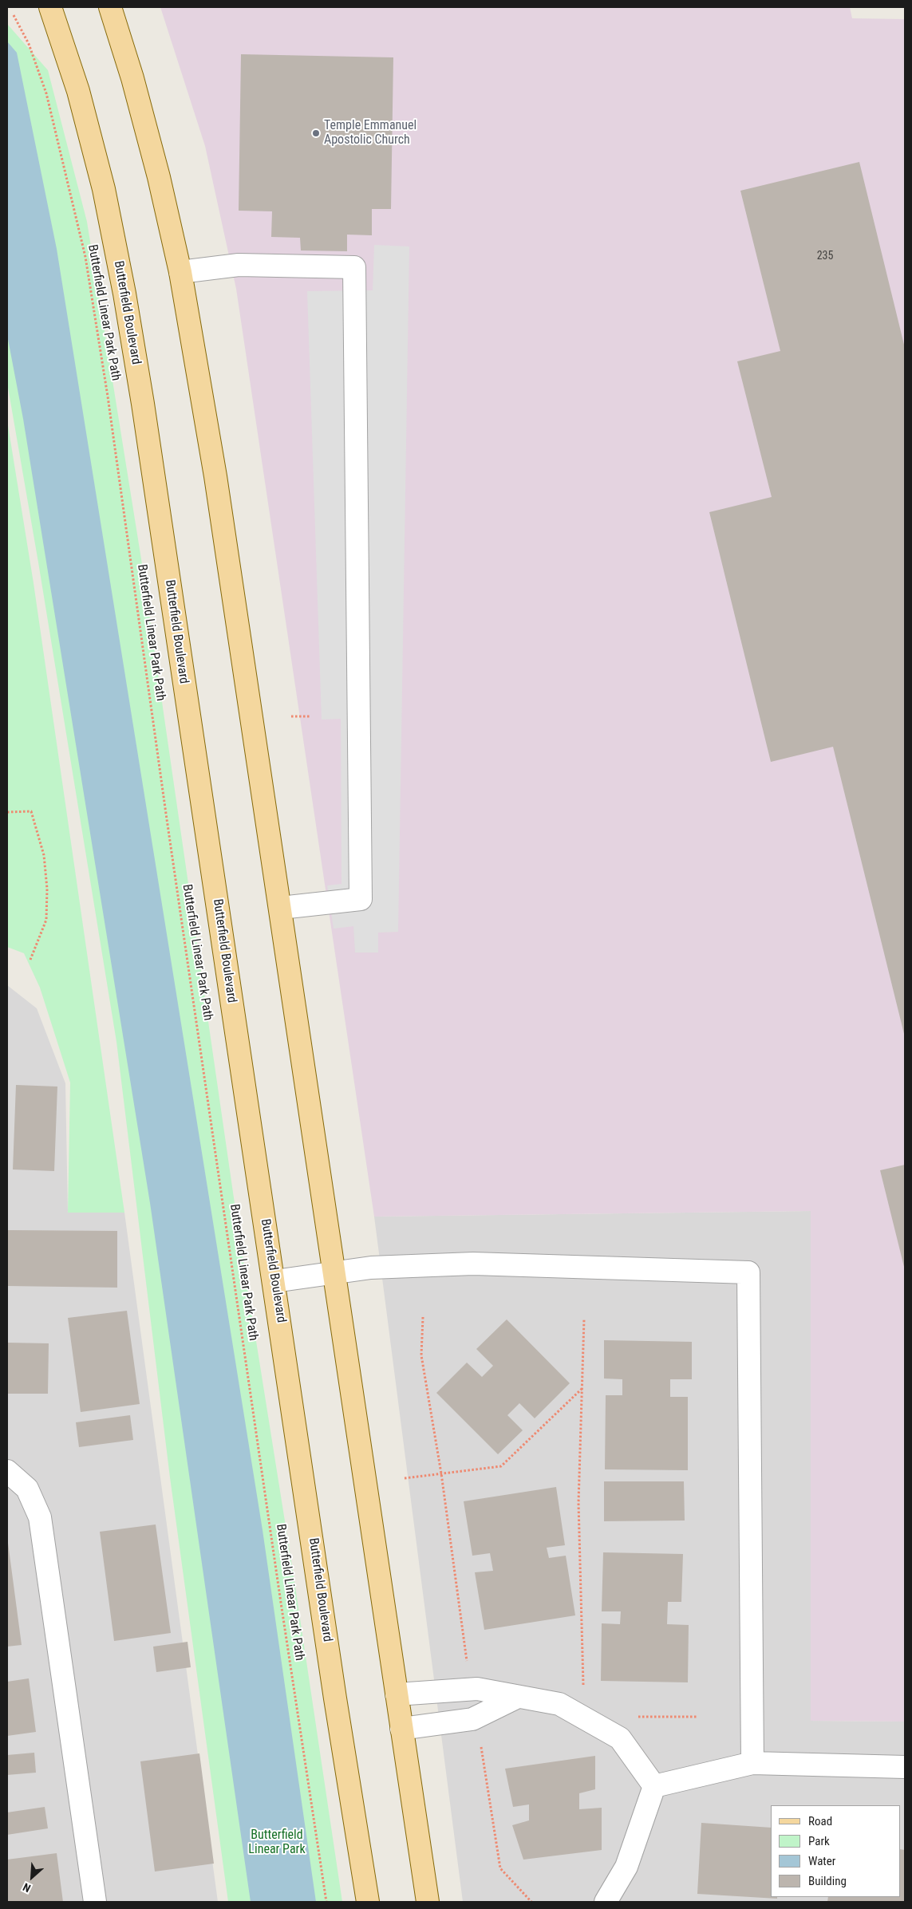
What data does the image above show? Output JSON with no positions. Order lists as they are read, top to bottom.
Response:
{
  "streets": {
    "main road": ["Butterfield Boulevard"],
    "path": ["Butterfield Linear Park Path"]
  },
  "parks": ["Butterfield Linear Park"],
  "places": ["Temple Emmanuel Apostolic Church"],
  "house_numbers": ["235"],
  "legend": [
    "Road",
    "Park",
    "Water",
    "Building"
  ],
  "north": "bottom left"
}
